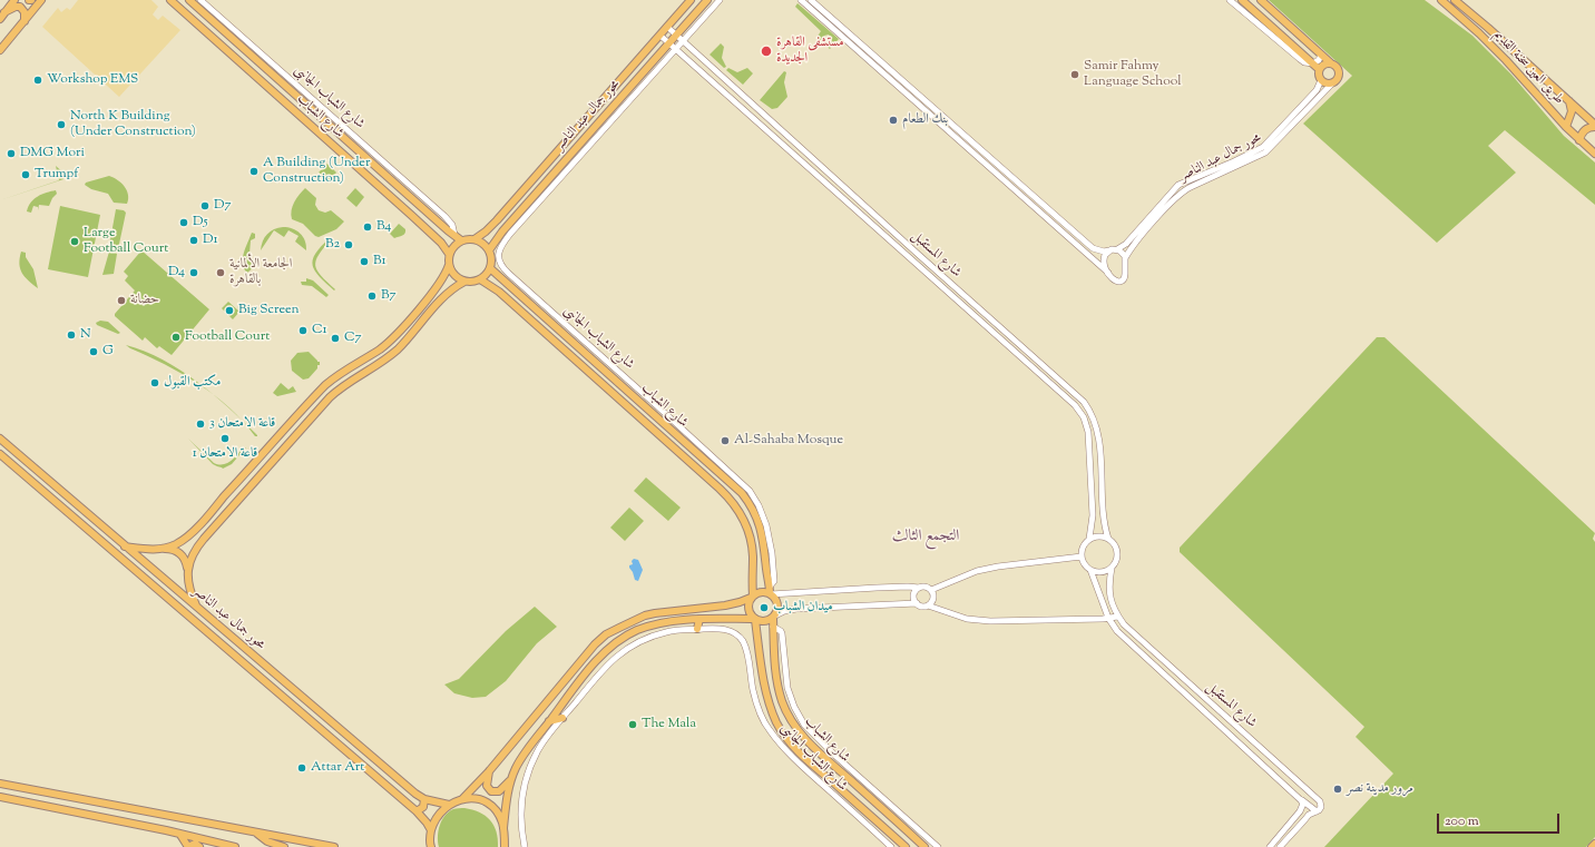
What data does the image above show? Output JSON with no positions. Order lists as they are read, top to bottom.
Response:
{
  "streets": {
    "main road": ["طريق العين سخنة القديم", "محور جمال عبد الناصر", "شارع الشباب"],
    "street": ["شارع الشباب الجانبى", "شارع المستقبل"]
  },
  "crossings": [
    ["شارع الشباب الجانبى", "شارع الشباب"],
    ["شارع الشباب الجانبى", "شارع المستقبل"],
    ["محور جمال عبد الناصر", "شارع الشباب"],
    ["محور جمال عبد الناصر", "شارع المستقبل"]
  ],
  "districts": ["التجمع الثالث"],
  "places": [
    "مستشفى القاهرة الجديدة",
    "Samir Fahmy Language School",
    "Workshop EMS",
    "بنك الطعام",
    "North K Building (Under Construction)",
    "DMG Mori",
    "A Building (Under Construction)",
    "Trumpf",
    "D7",
    "D5",
    "B4",
    "D1",
    "Large Football Court",
    "B2",
    "B1",
    "D4",
    "الجامعة الألمانية بالقاهرة",
    "B7",
    "حضانة",
    "Big Screen",
    "C1",
    "N",
    "Football Court",
    "C7",
    "G",
    "مكتب القبول",
    "قاعة الامتحان 3",
    "قاعة الامتحان 1",
    "Al-Sahaba Mosque",
    "ميدان الشباب",
    "The Mala",
    "Attar Art",
    "مرور مدينة نصر"
  ],
  "scale_bar": "200 m"
}
